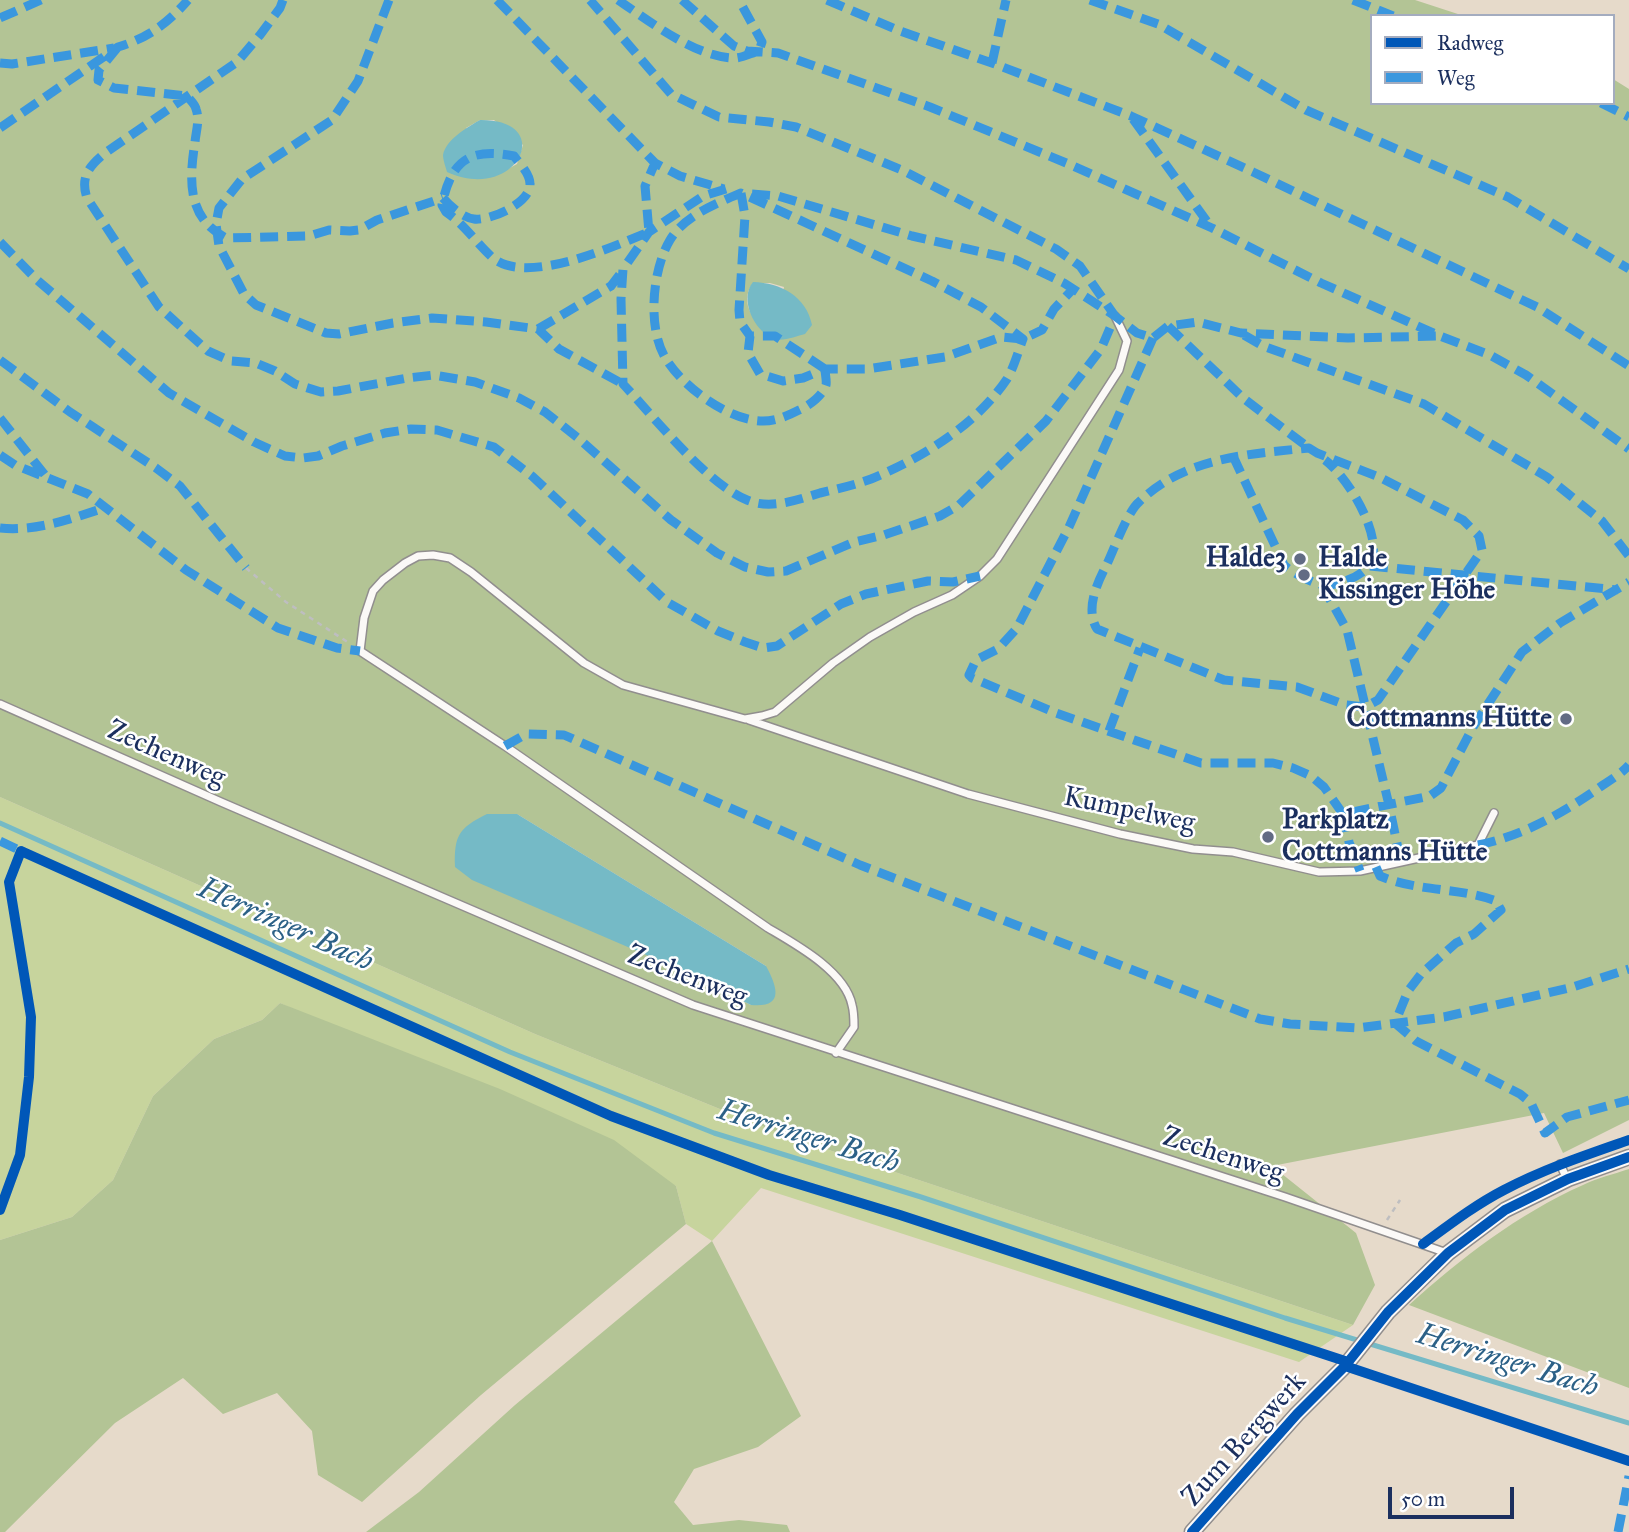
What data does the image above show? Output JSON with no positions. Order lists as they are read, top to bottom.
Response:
{
  "streets": {
    "street": ["Zum Bergwerk"],
    "lane": ["Zechenweg", "Kumpelweg"]
  },
  "crossings": [
    ["Zechenweg", "Zum Bergwerk"]
  ],
  "water": ["Herringer Bach"],
  "places": [
    "Halde3",
    "Halde Kissinger Höhe",
    "Cottmanns Hütte",
    "Parkplatz Cottmanns Hütte"
  ],
  "legend": ["Radweg", "Weg"],
  "scale_bar": "50 m"
}
